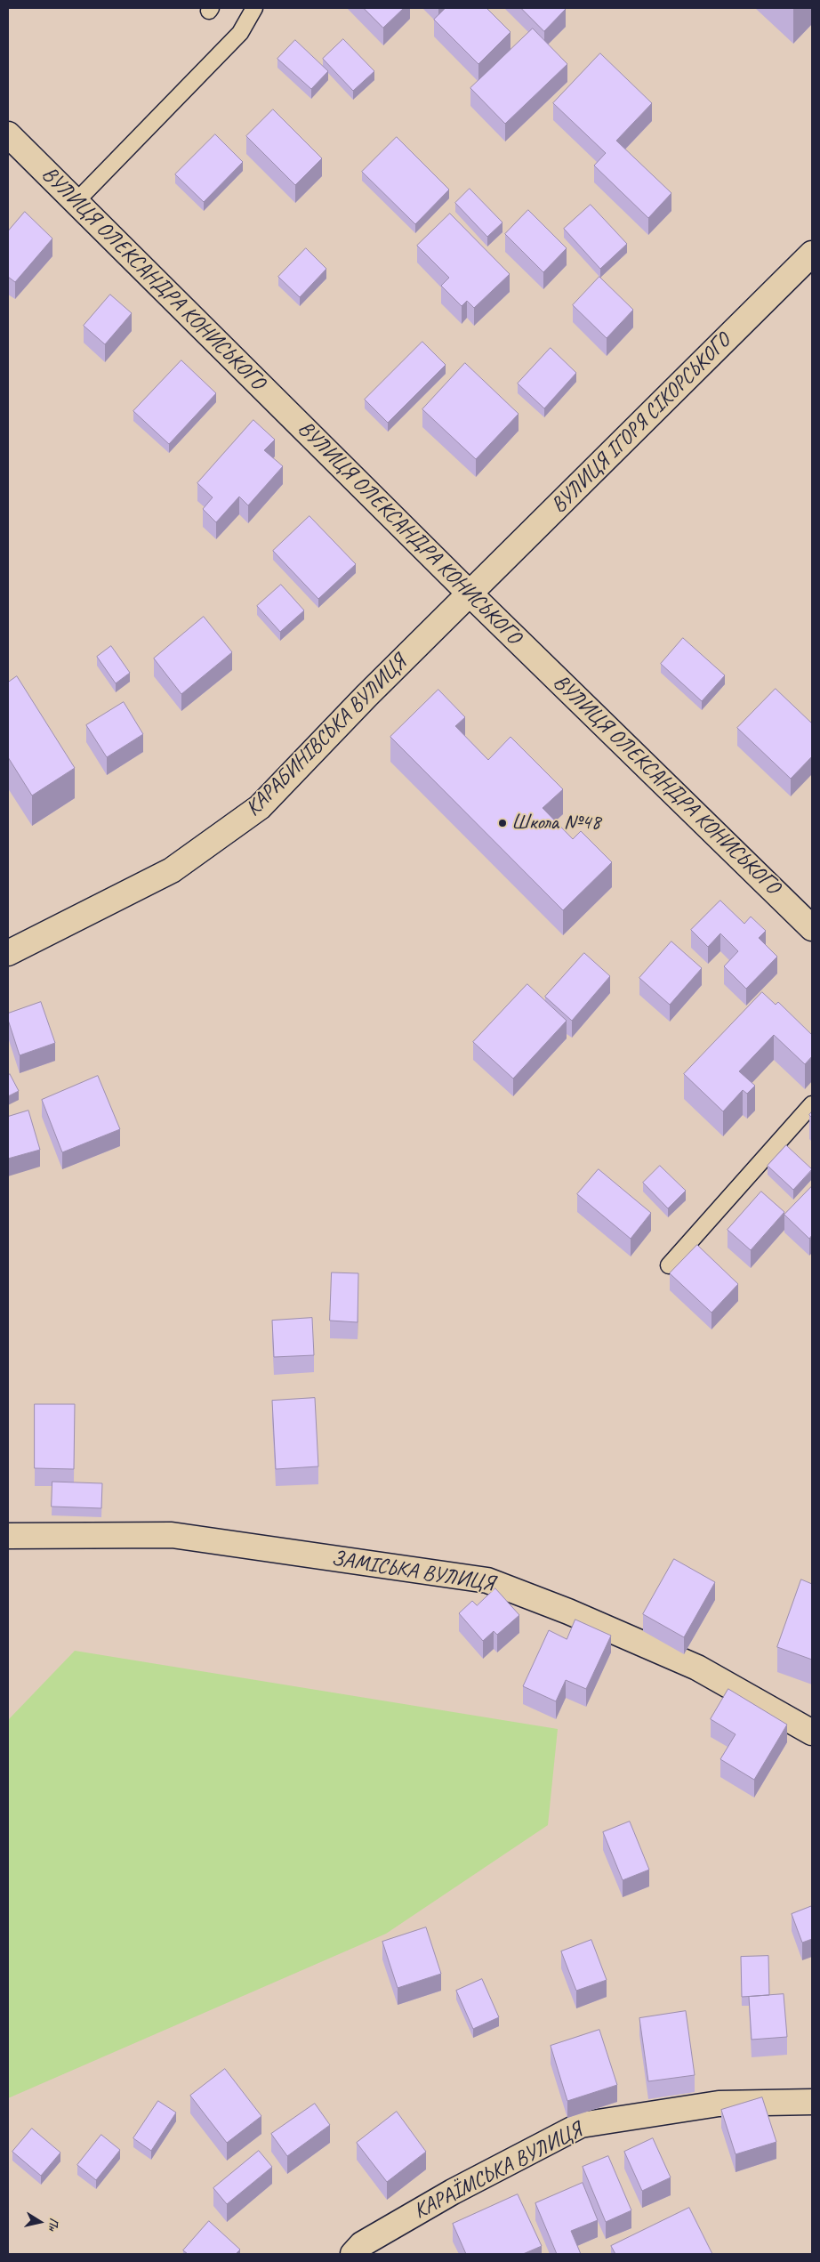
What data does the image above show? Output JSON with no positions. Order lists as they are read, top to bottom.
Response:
{
  "streets": {
    "street": [
      "ВУЛИЦЯ ОЛЕКСАНДРА КОНИСЬКОГО",
      "ВУЛИЦЯ ІГОРЯ СІКОРСЬКОГО",
      "КАРАБИНІВСЬКА ВУЛИЦЯ",
      "ЗАМІСЬКА ВУЛИЦЯ",
      "КАРАЇМСЬКА ВУЛИЦЯ"
    ]
  },
  "crossings": [
    ["ВУЛИЦЯ ОЛЕКСАНДРА КОНИСЬКОГО", "ВУЛИЦЯ ІГОРЯ СІКОРСЬКОГО"],
    ["ВУЛИЦЯ ОЛЕКСАНДРА КОНИСЬКОГО", "КАРАБИНІВСЬКА ВУЛИЦЯ"],
    ["ВУЛИЦЯ ІГОРЯ СІКОРСЬКОГО", "КАРАБИНІВСЬКА ВУЛИЦЯ"]
  ],
  "places": ["Школа №48"],
  "north": "right"
}
